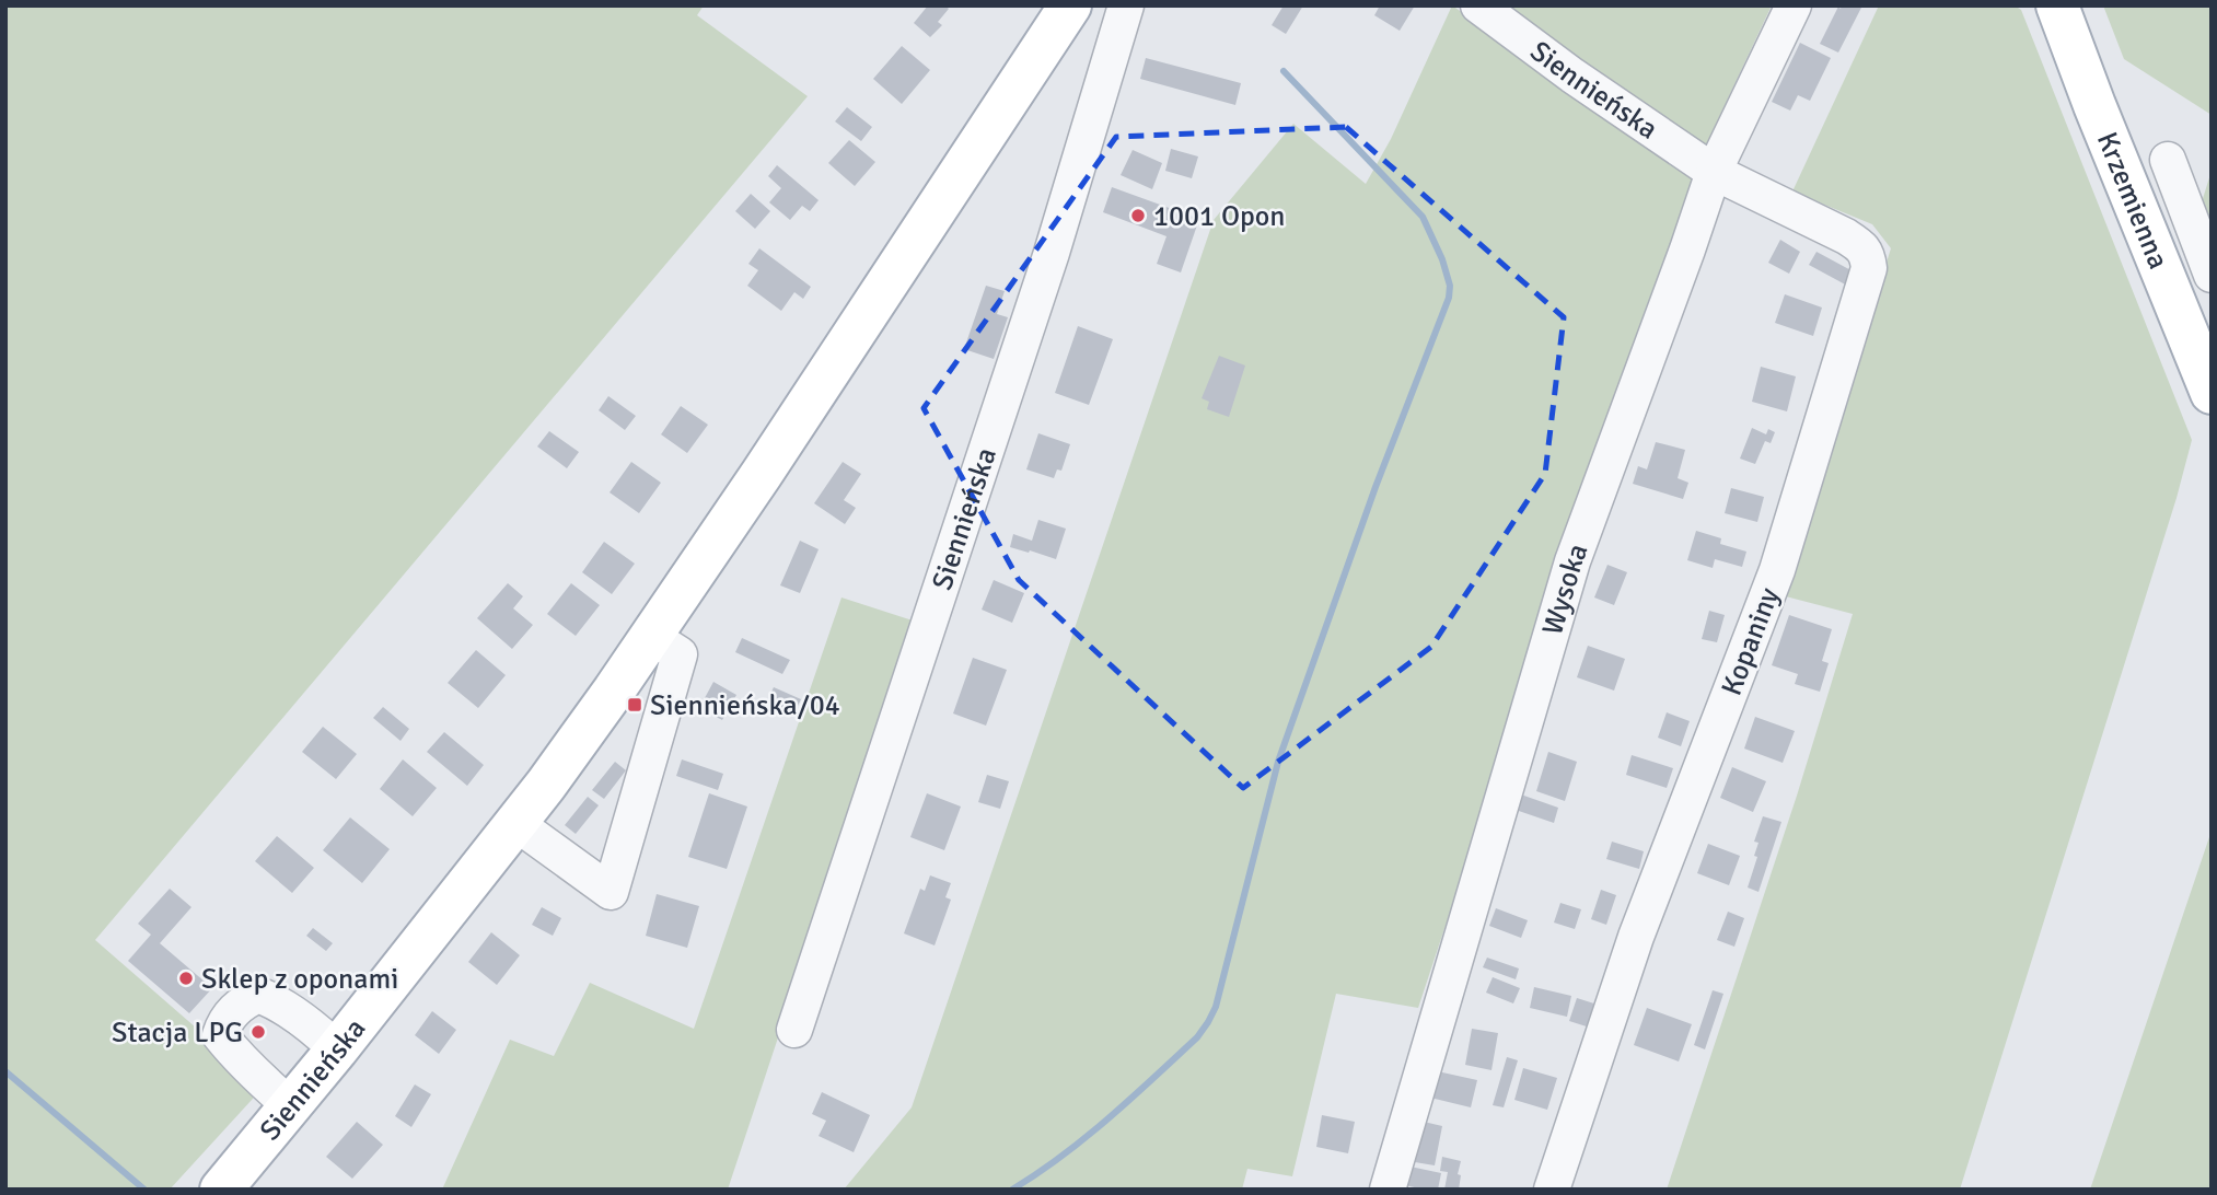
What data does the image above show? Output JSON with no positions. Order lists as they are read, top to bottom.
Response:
{
  "streets": {
    "main road": ["Siennieńska", "Krzemienna"],
    "street": ["Wysoka", "Kopaniny"]
  },
  "crossings": [
    ["Siennieńska", "Wysoka"],
    ["Siennieńska", "Kopaniny"],
    ["Wysoka", "Kopaniny"]
  ],
  "places": {
    "other": ["1001 Opon", "Sklep z oponami", "Stacja LPG"],
    "transit": ["Siennieńska/04"]
  }
}
